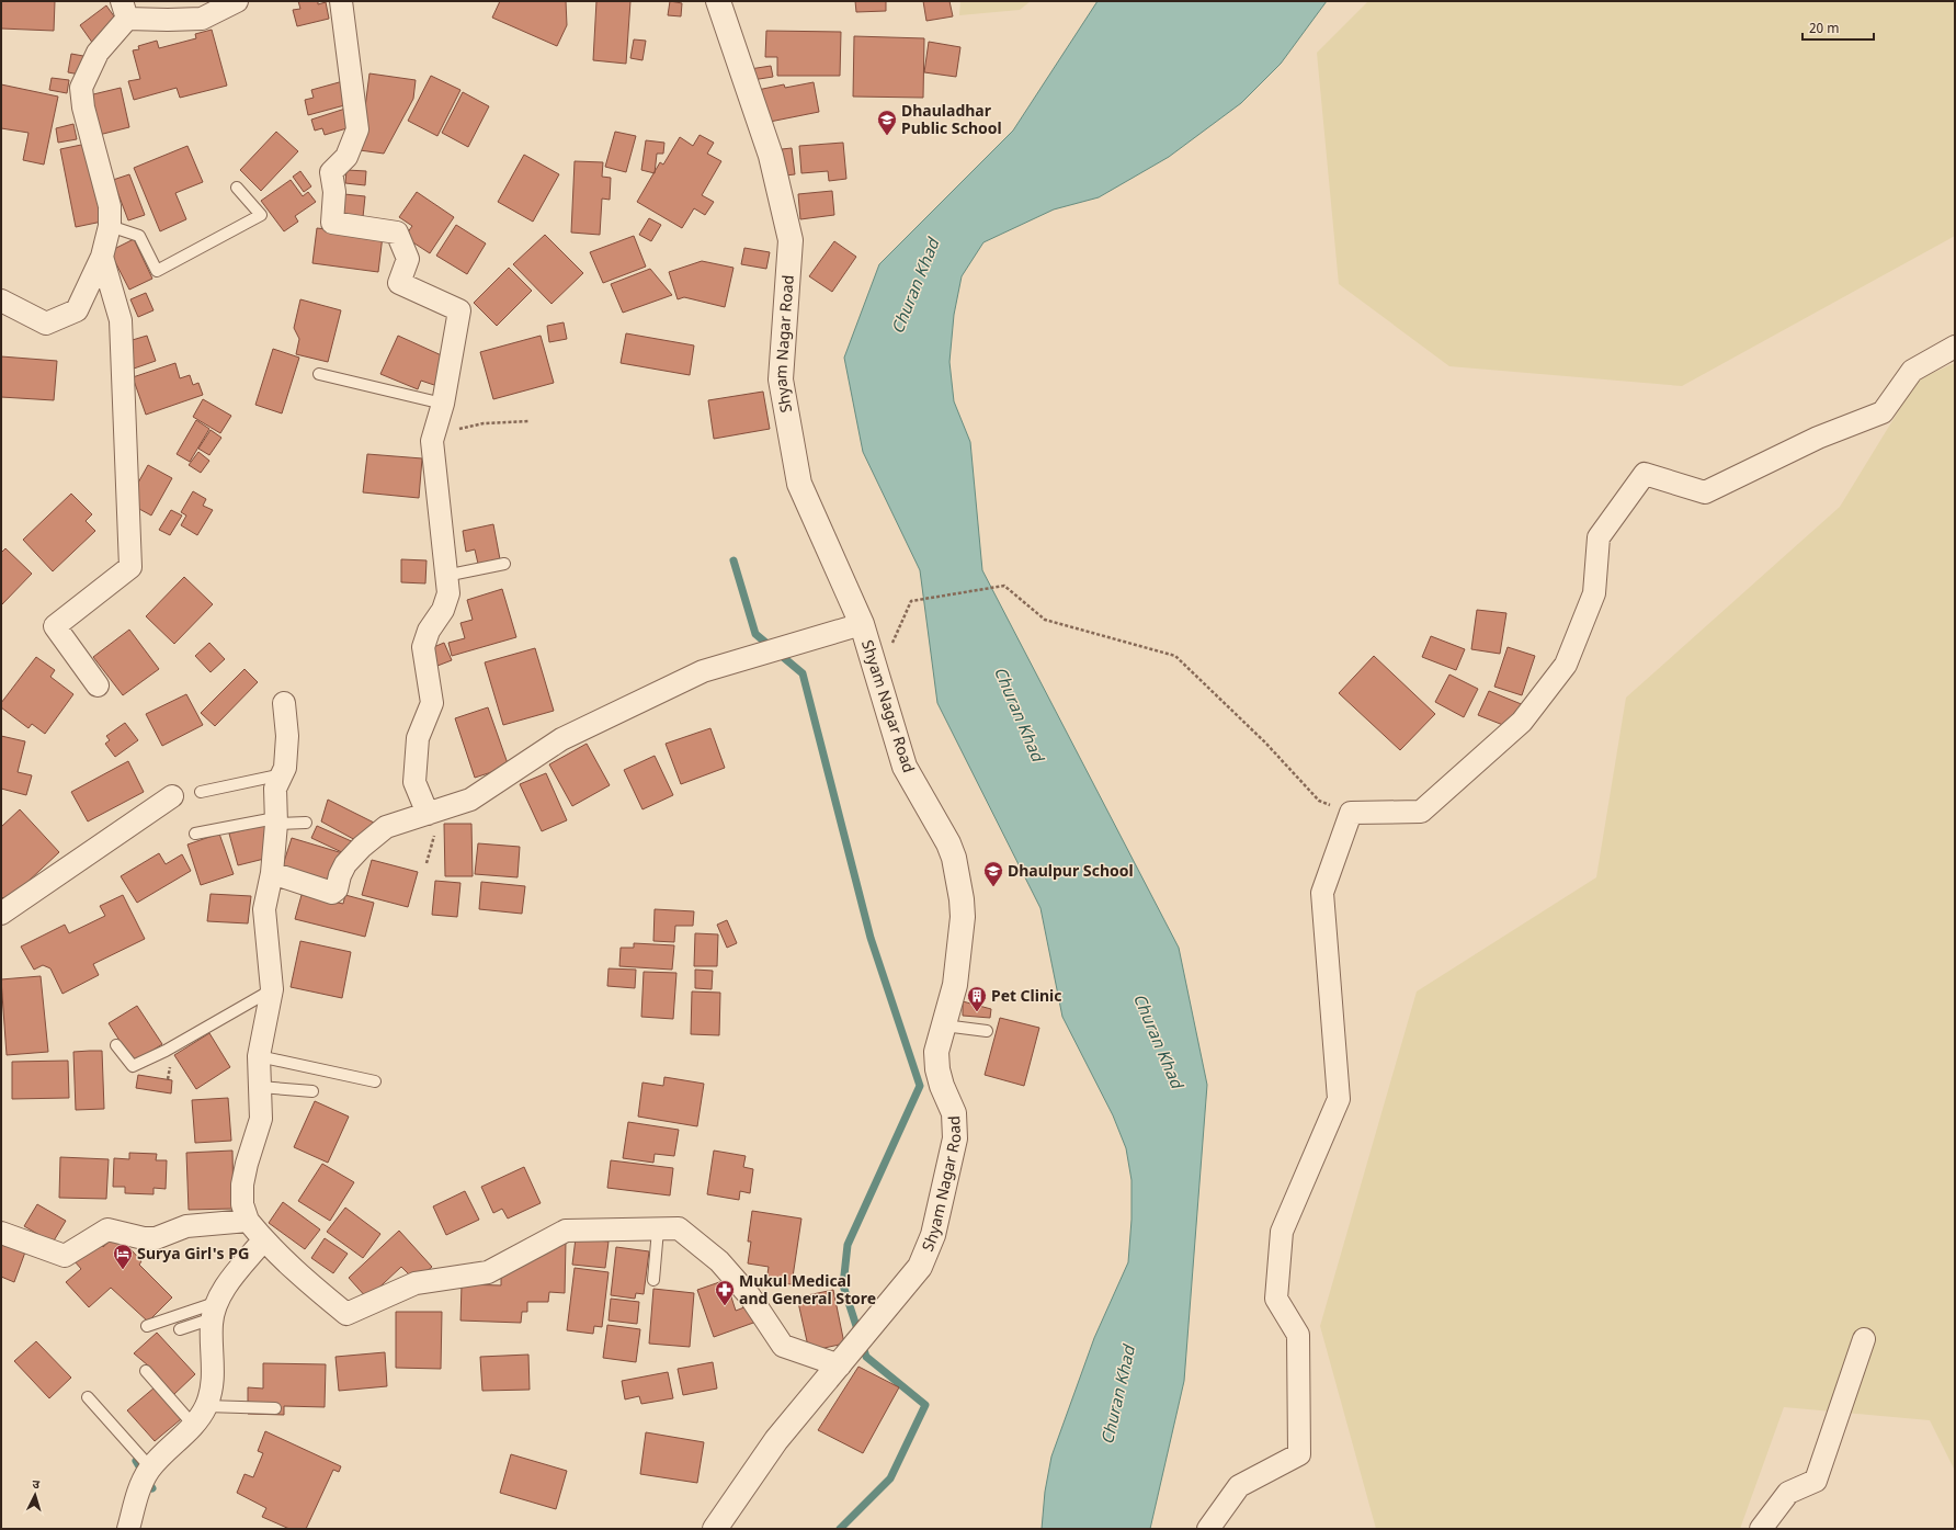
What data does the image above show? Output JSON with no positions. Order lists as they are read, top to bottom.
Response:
{
  "streets": {
    "street": ["Shyam Nagar Road"]
  },
  "water": ["Churan Khad"],
  "places": {
    "school or university": ["Dhauladhar Public School", "Dhaulpur School"],
    "building": ["Pet Clinic"],
    "hotel": ["Surya Girl's PG"],
    "pharmacy": ["Mukul Medical and General Store"]
  },
  "scale_bar": "20 m",
  "north": "top"
}
